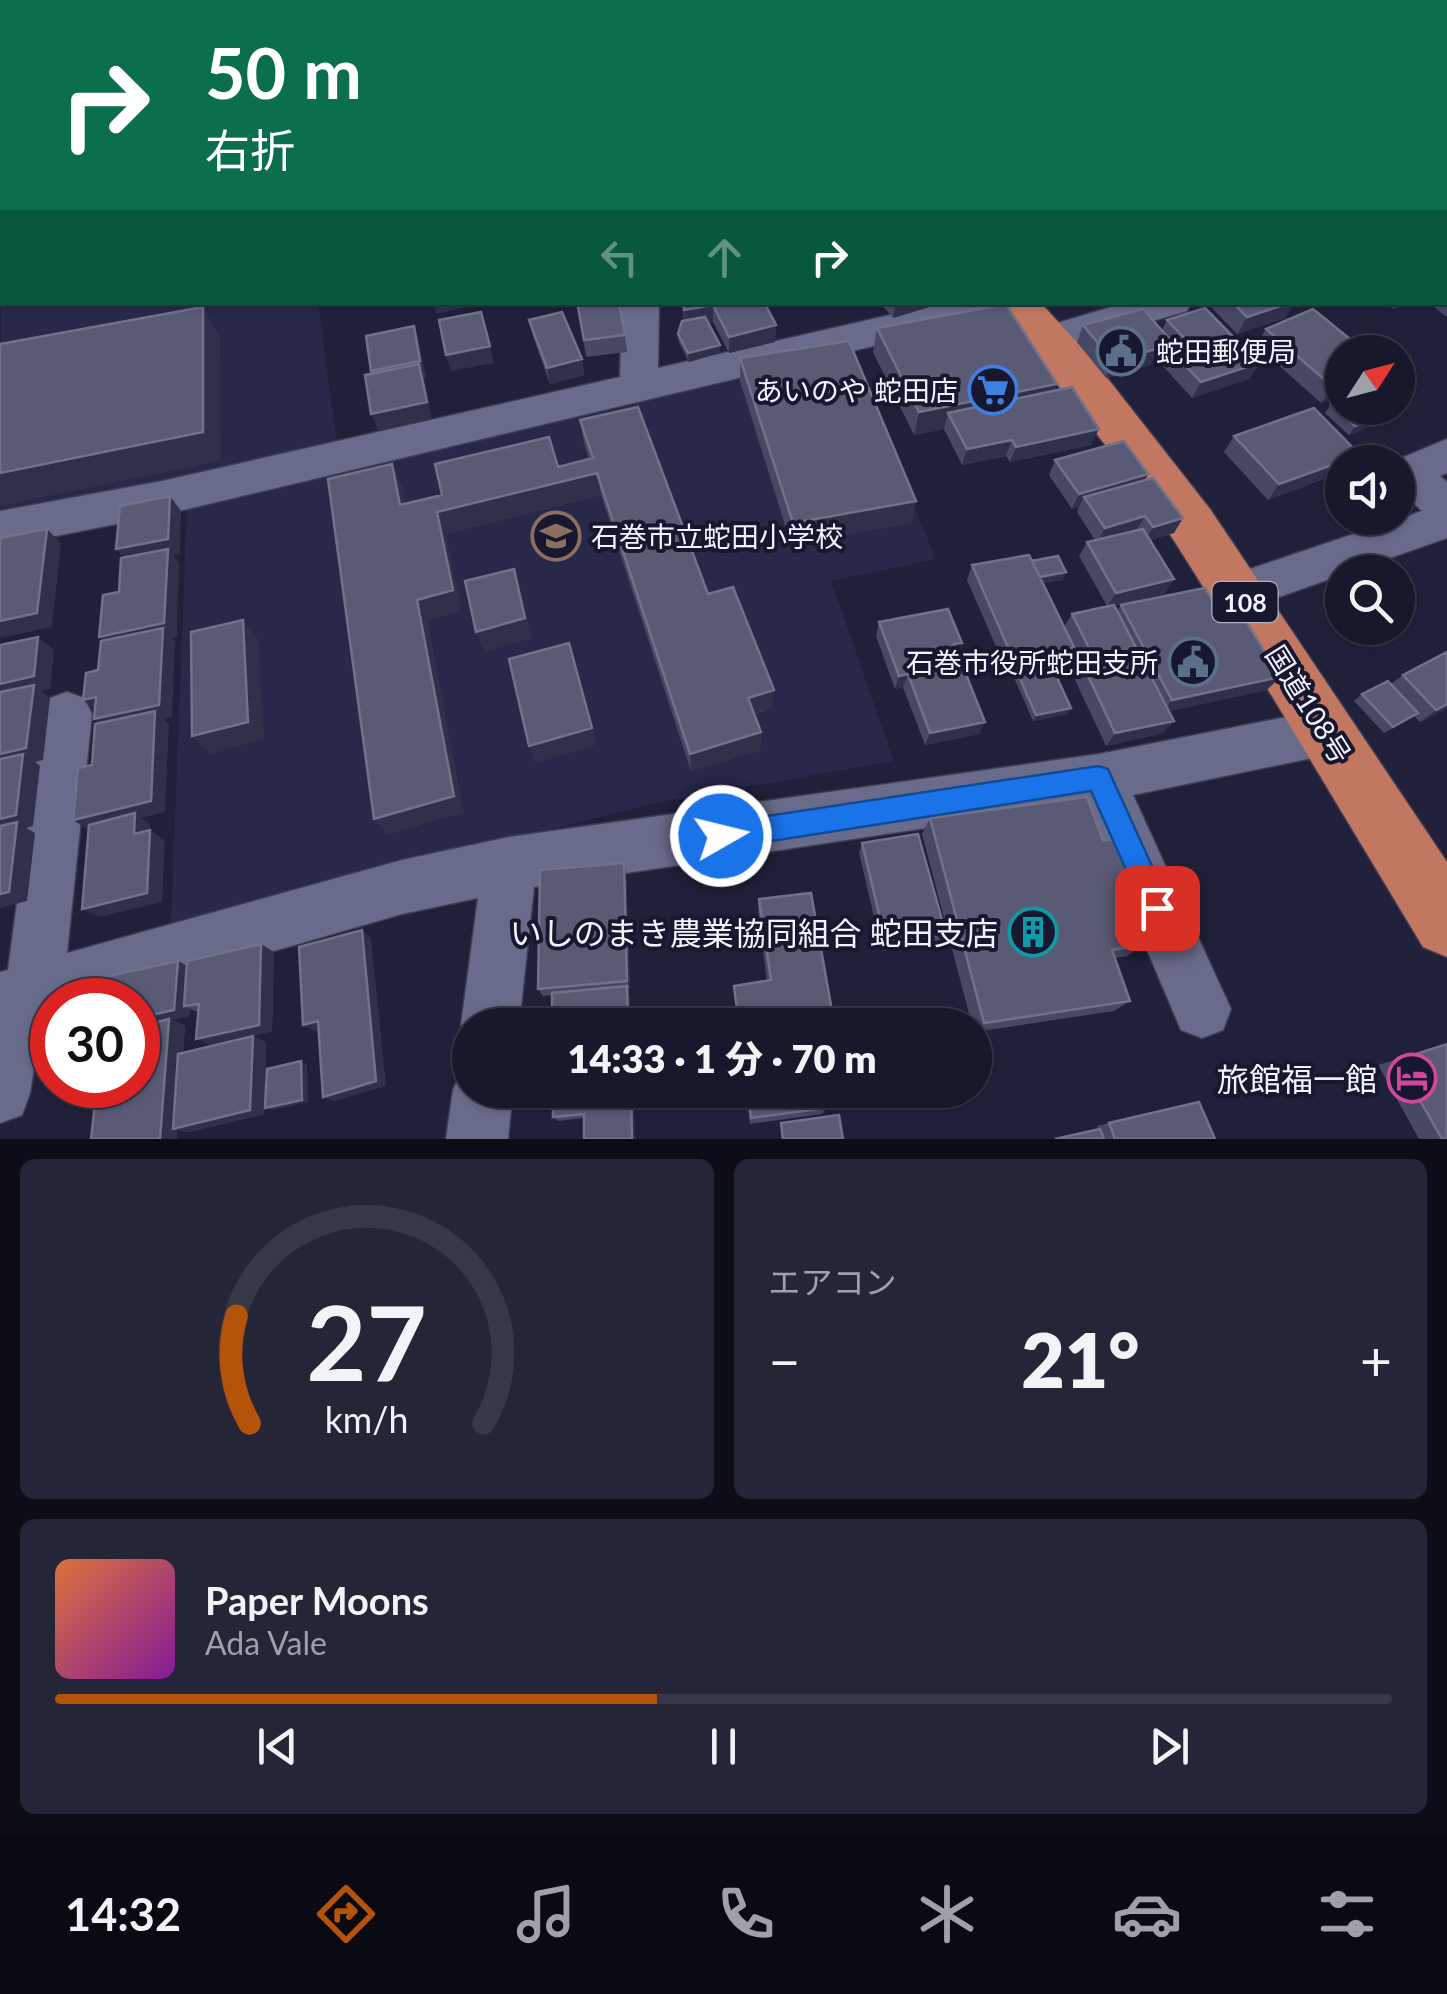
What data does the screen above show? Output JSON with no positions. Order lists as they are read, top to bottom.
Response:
{
  "streets": {
    "highway": ["108", "国道108号"]
  },
  "places": {
    "public building": ["蛇田郵便局", "石巻市役所蛇田支所"],
    "supermarket": ["あいのや 蛇田店"],
    "school or university": ["石巻市立蛇田小学校"],
    "building": ["いしのまき農業協同組合 蛇田支店"],
    "hotel": ["旅館福一館"]
  },
  "north": "top right",
  "page": {
    "turn": ["50 m", "右折"],
    "limit": "30",
    "trip": "14:33 · 1 分 · 70 m",
    "tile": "エアコン",
    "heat": ["−", "21°", "+"],
    "song": ["Paper Moons", "Ada Vale"],
    "tabs": "14:32",
    "gauge": ["27", "km/h"]
  }
}
